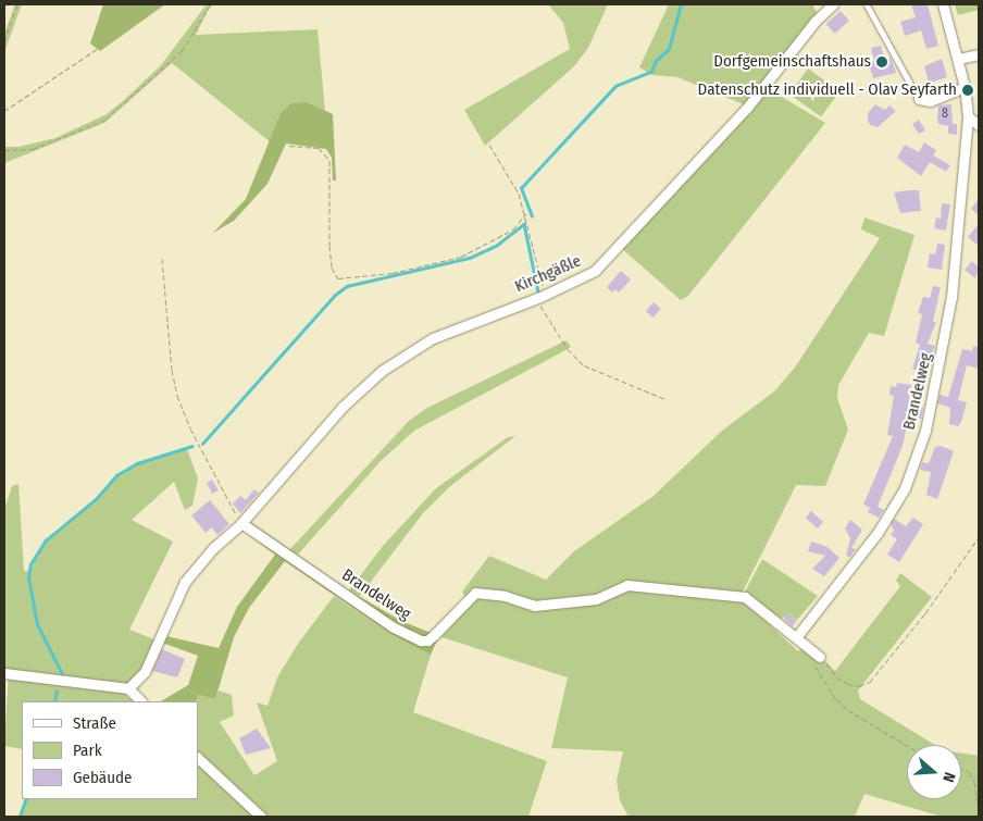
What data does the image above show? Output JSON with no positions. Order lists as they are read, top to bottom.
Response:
{
  "streets": {
    "street": ["Kirchgäßle", "Brandelweg"]
  },
  "crossings": [
    ["Kirchgäßle", "Brandelweg"]
  ],
  "places": ["Dorfgemeinschaftshaus", "Datenschutz individuell - Olav Seyfarth"],
  "house_numbers": ["8"],
  "legend": ["Straße", "Park", "Gebäude"],
  "north": "right"
}
